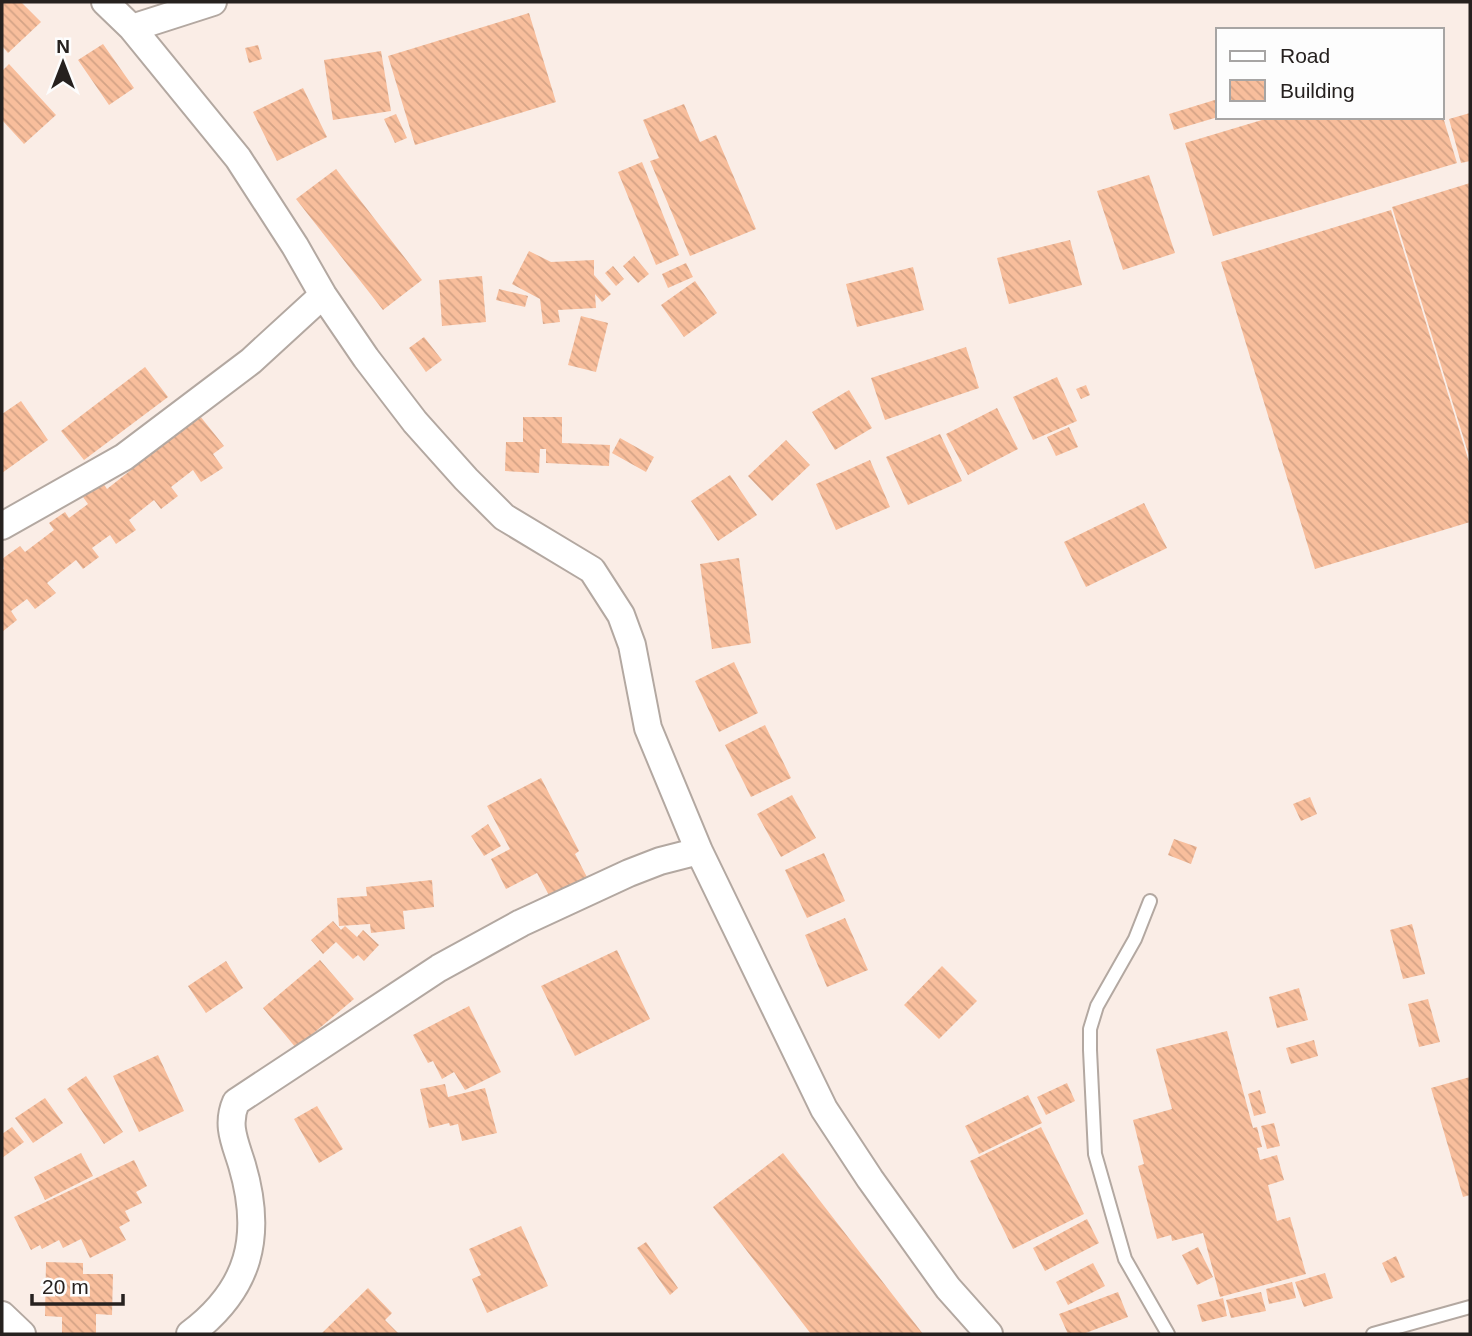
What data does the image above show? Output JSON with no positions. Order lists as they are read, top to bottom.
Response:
{
  "legend": ["Road", "Building"],
  "scale_bar": "20 m",
  "north": "top"
}
